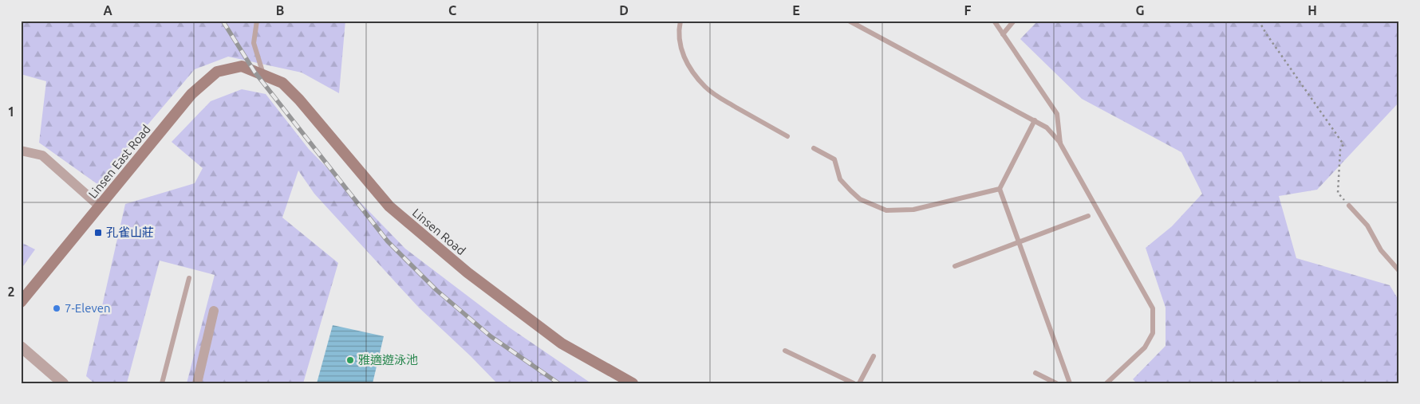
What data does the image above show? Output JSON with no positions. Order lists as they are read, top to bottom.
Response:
{
  "streets": {
    "main road": ["Linsen East Road", "Linsen Road"]
  },
  "crossings": [
    ["Linsen East Road", "Linsen Road"]
  ],
  "places": {
    "transit": ["孔雀山莊"],
    "other": ["7-Eleven", "雅適遊泳池"]
  },
  "grid": {
    "columns": [
      "A",
      "B",
      "C",
      "D",
      "E",
      "F",
      "G",
      "H"
    ],
    "rows": ["1", "2"]
  }
}
